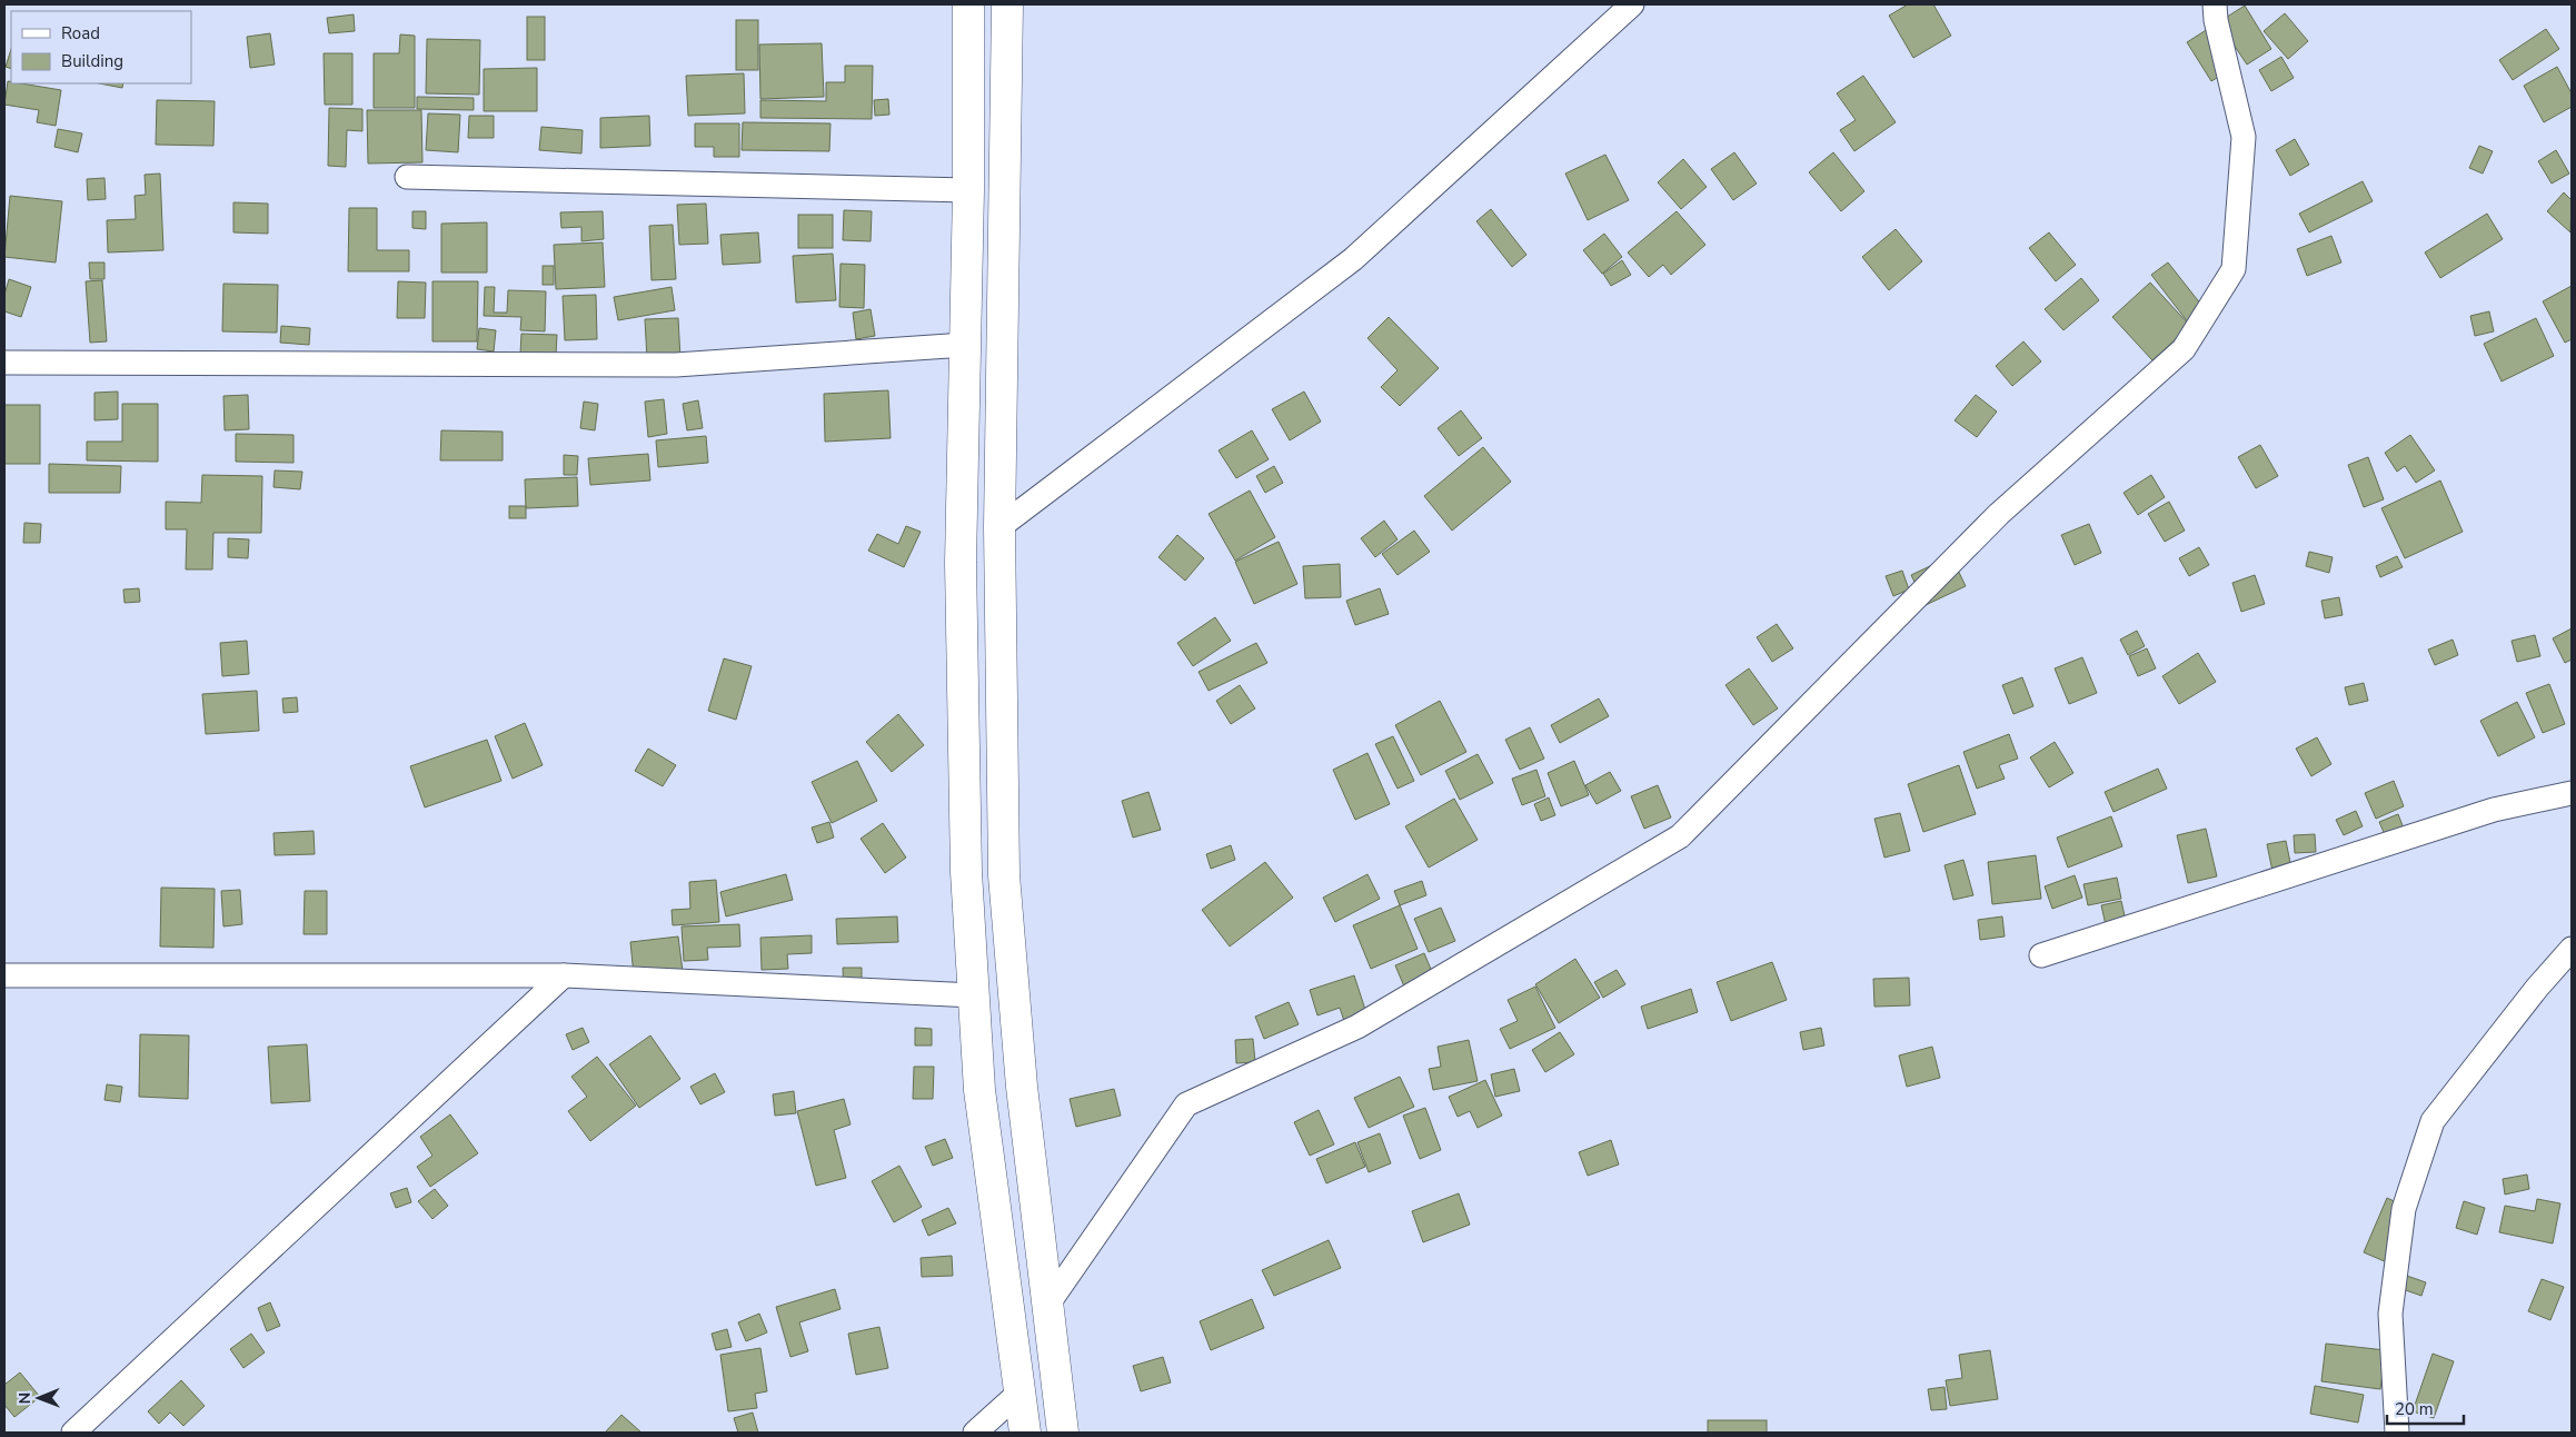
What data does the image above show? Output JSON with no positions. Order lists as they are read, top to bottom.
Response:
{
  "legend": ["Road", "Building"],
  "scale_bar": "20 m",
  "north": "left"
}
